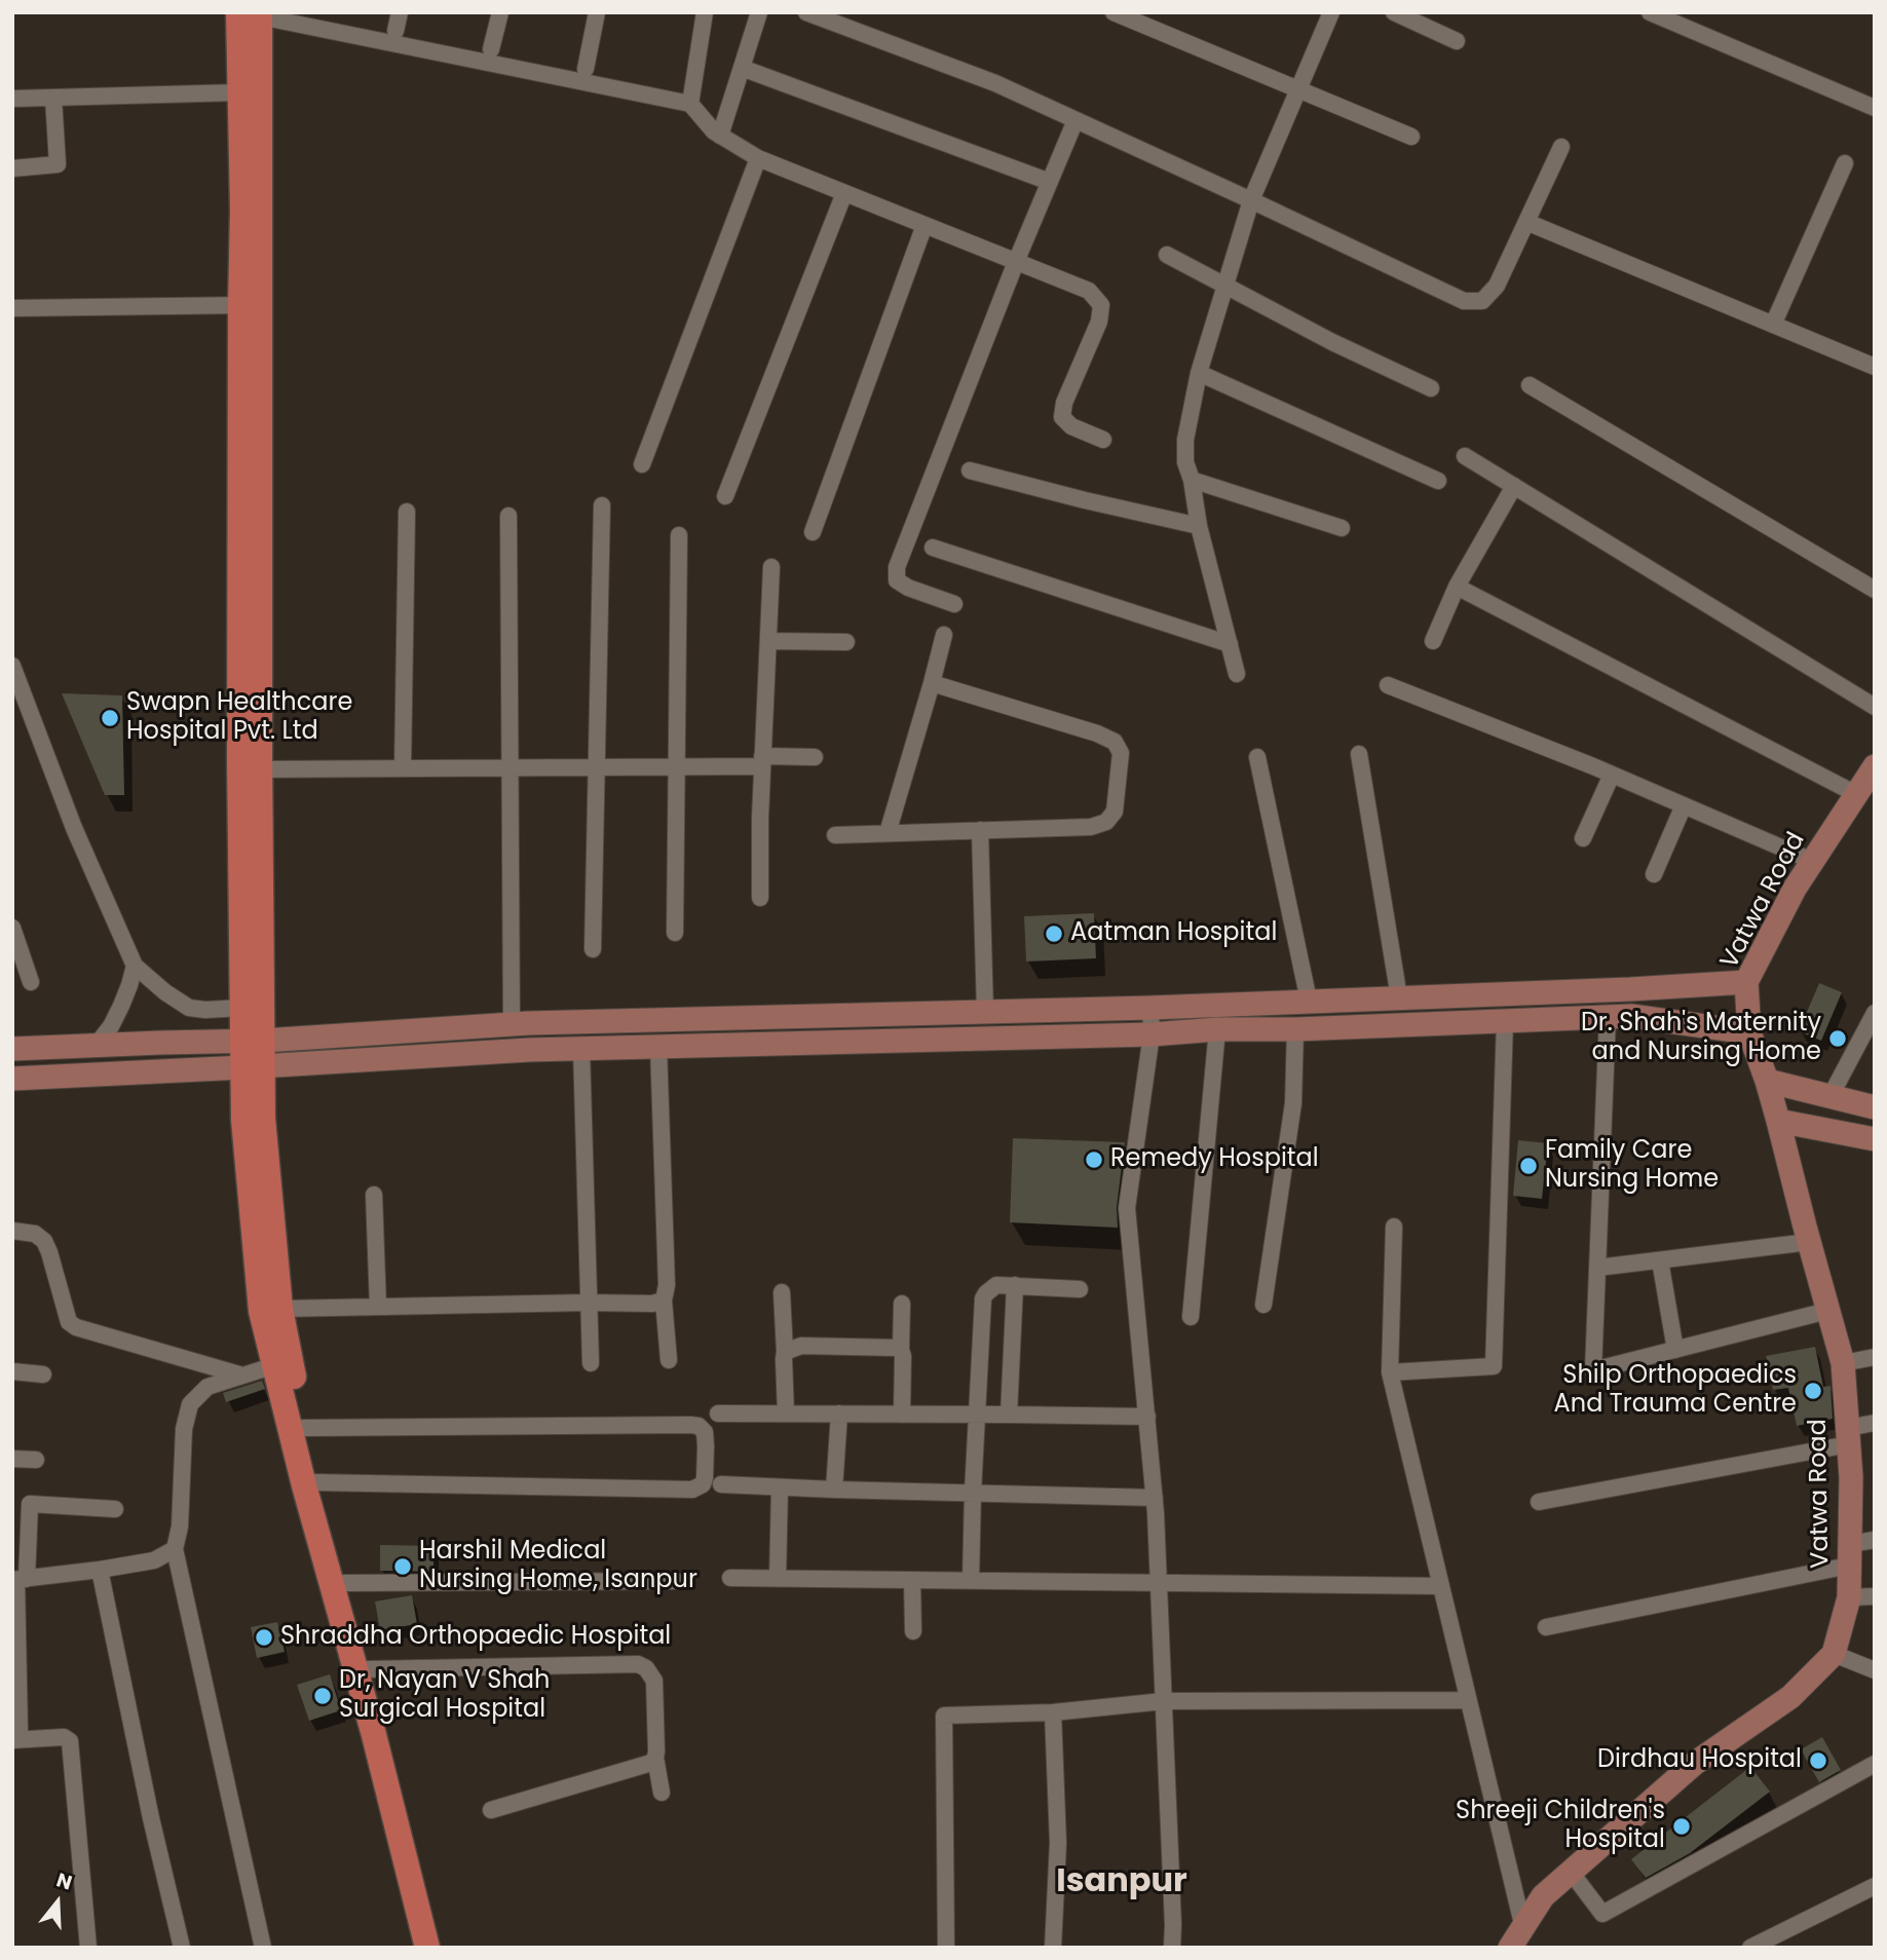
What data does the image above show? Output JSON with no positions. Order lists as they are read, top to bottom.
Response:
{
  "streets": {
    "street": ["Vatwa Road"]
  },
  "districts": ["Isanpur"],
  "places": [
    "Swapn Healthcare Hospital Pvt. Ltd",
    "Aatman Hospital",
    "Dr. Shah's Maternity and Nursing Home",
    "Remedy Hospital",
    "Family Care Nursing Home",
    "Shilp Orthopaedics And Trauma Centre",
    "Harshil Medical Nursing Home, Isanpur",
    "Shraddha Orthopaedic Hospital",
    "Dr, Nayan V Shah Surgical Hospital",
    "Dirdhau Hospital",
    "Shreeji Children's Hospital"
  ],
  "north": "top"
}
